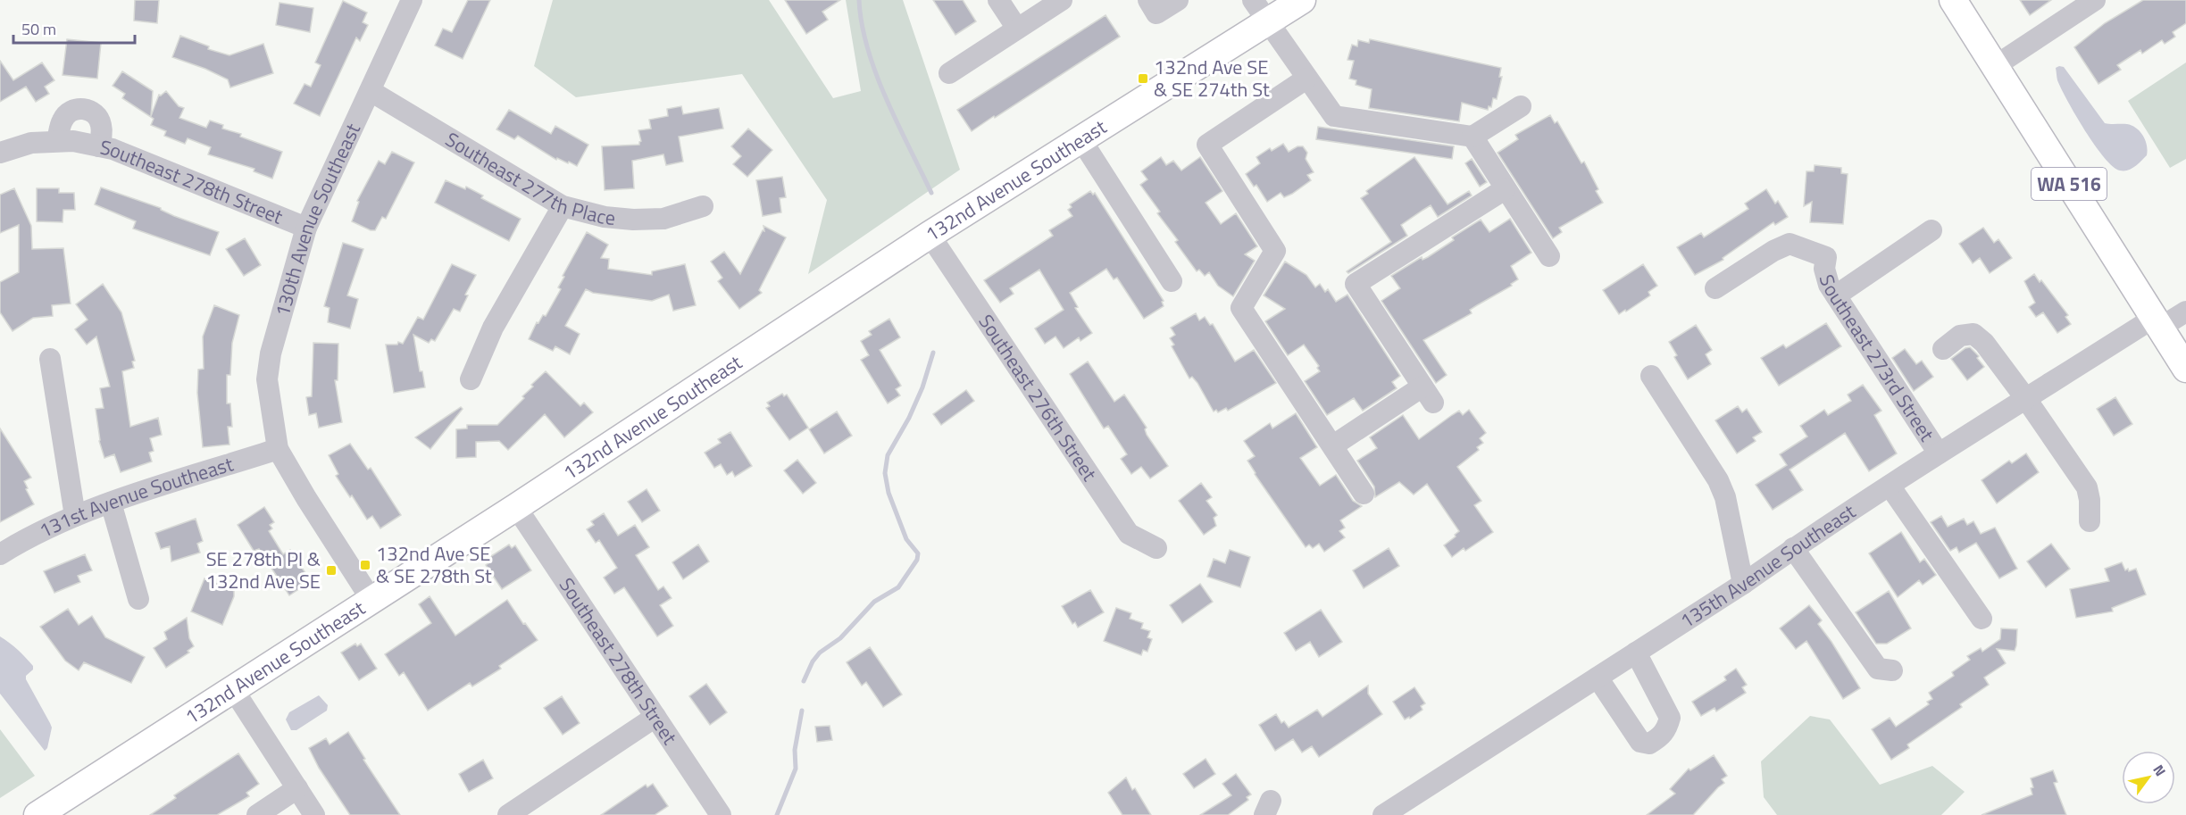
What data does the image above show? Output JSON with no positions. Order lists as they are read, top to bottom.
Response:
{
  "streets": {
    "main road": ["132nd Avenue Southeast", "WA 516"],
    "street": [
      "Southeast 277th Place",
      "Southeast 278th Street",
      "130th Avenue Southeast",
      "Southeast 273rd Street",
      "Southeast 276th Street",
      "131st Avenue Southeast",
      "135th Avenue Southeast"
    ]
  },
  "crossings": [
    ["Southeast 277th Place", "130th Avenue Southeast"],
    ["132nd Avenue Southeast", "Southeast 278th Street"],
    ["132nd Avenue Southeast", "Southeast 276th Street"],
    ["Southeast 278th Street", "130th Avenue Southeast"],
    ["WA 516", "135th Avenue Southeast"],
    ["130th Avenue Southeast", "131st Avenue Southeast"],
    ["Southeast 273rd Street", "135th Avenue Southeast"]
  ],
  "places": {
    "transit": ["132nd Ave SE & SE 274th St", "132nd Ave SE & SE 278th St", "SE 278th Pl & 132nd Ave SE"]
  },
  "scale_bar": "50 m",
  "north": "top right"
}
